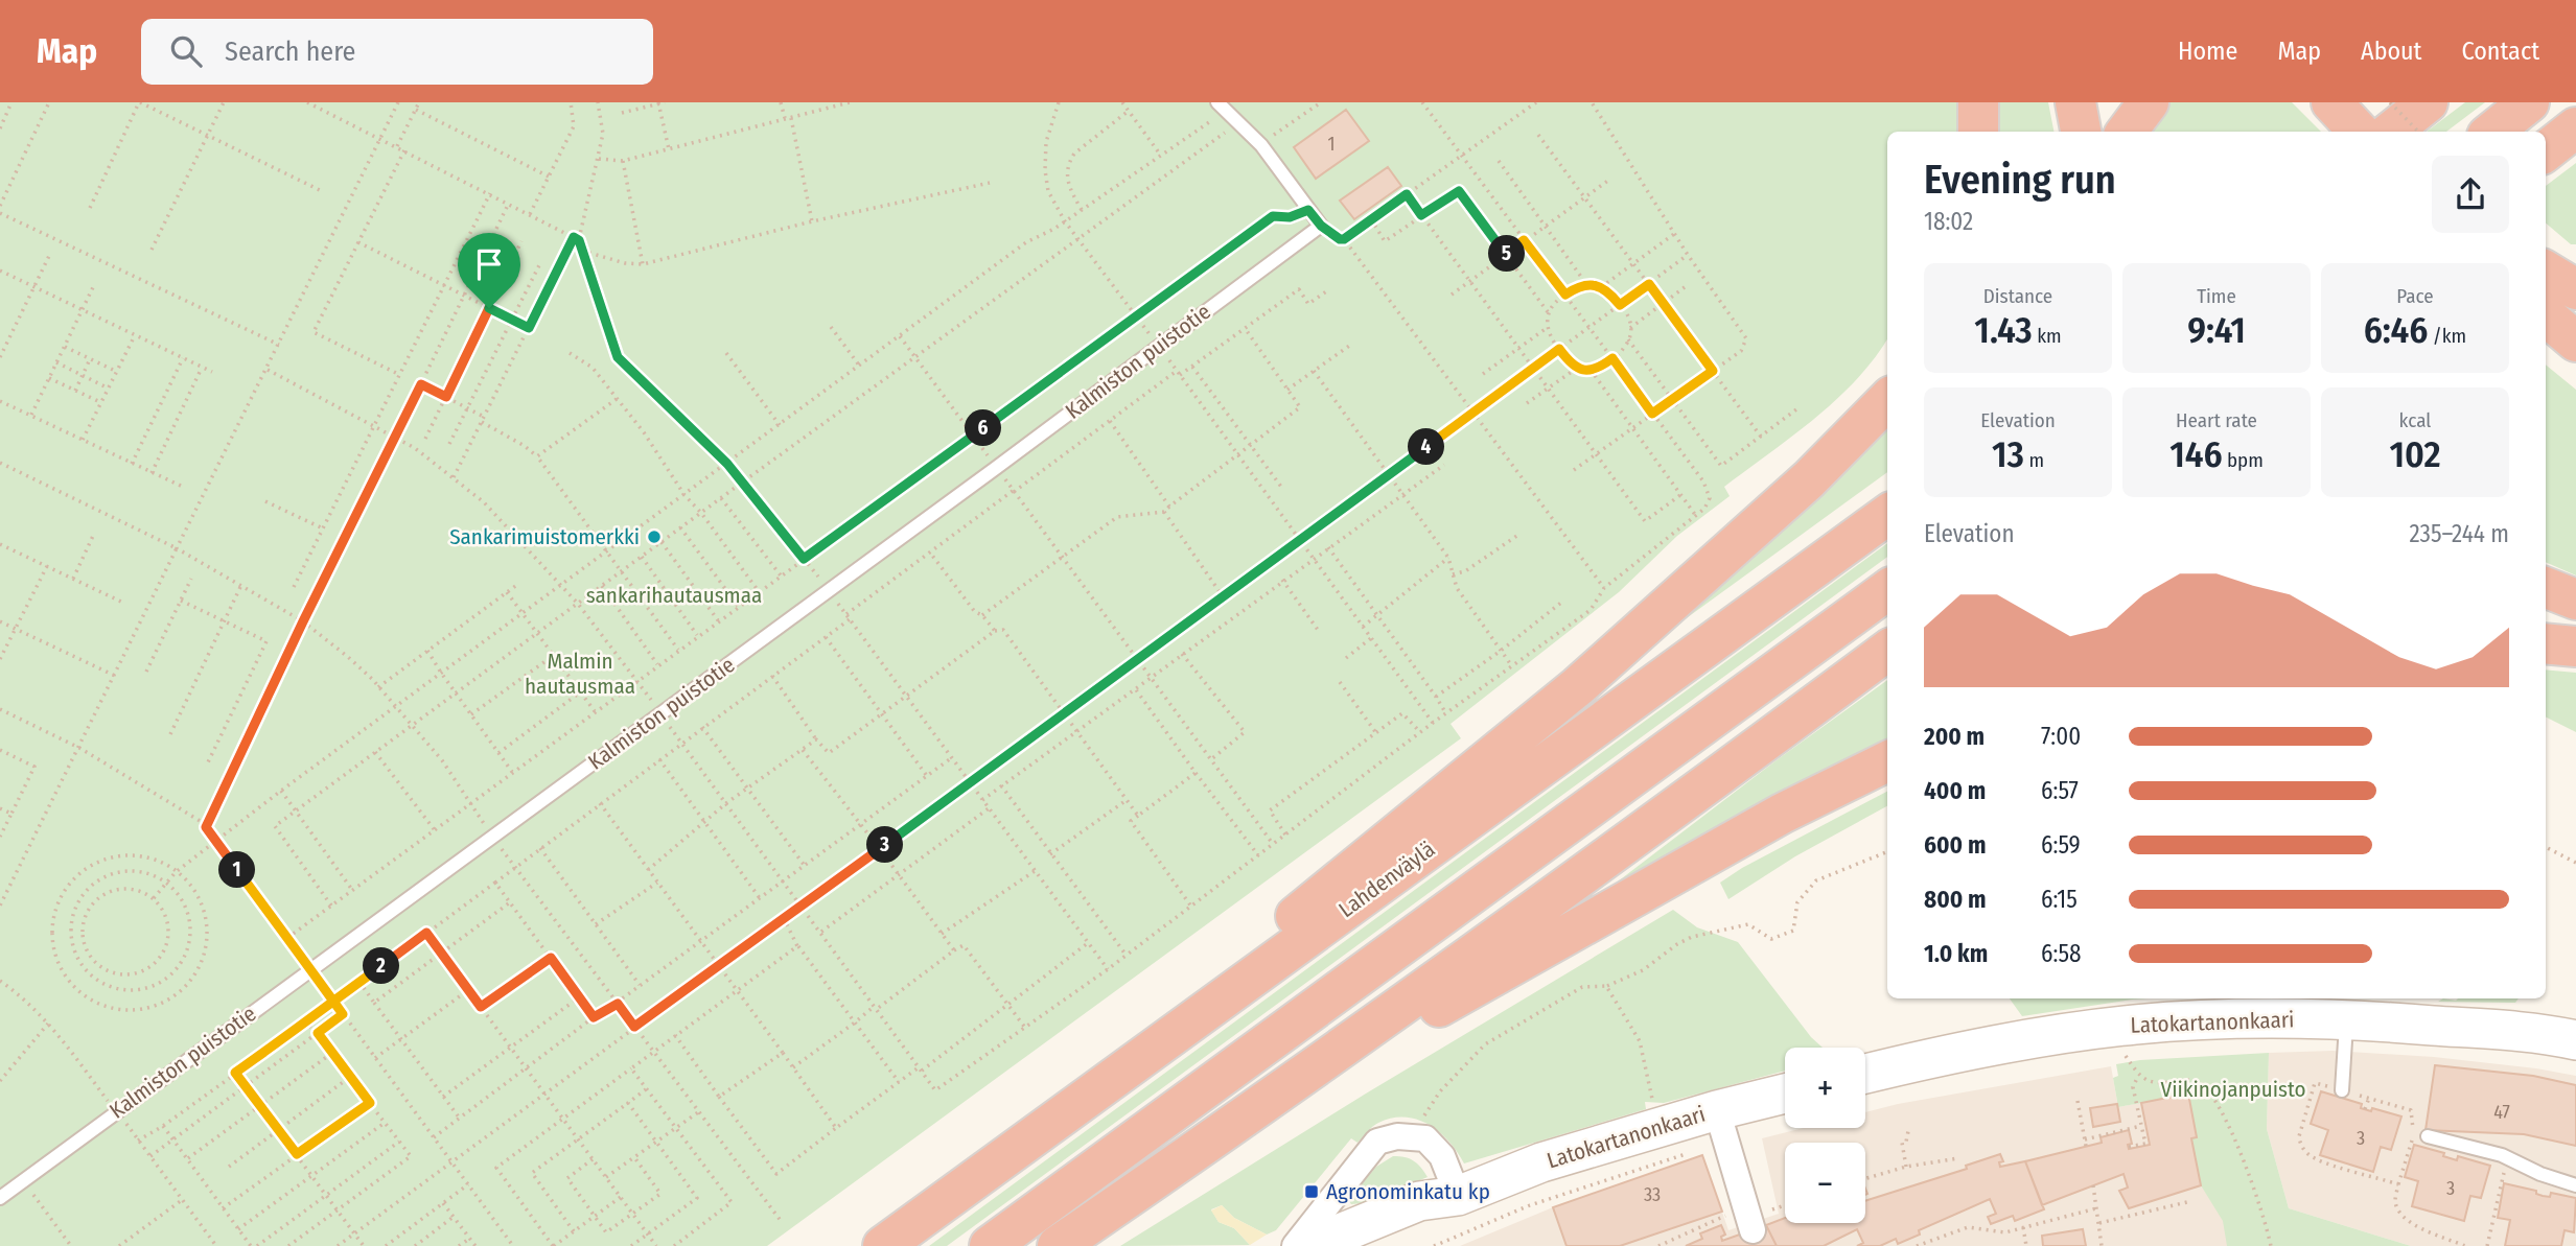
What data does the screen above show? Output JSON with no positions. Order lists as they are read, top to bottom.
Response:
{
  "streets": {
    "highway": ["Lahdenväylä"],
    "street": ["Latokartanonkaari"],
    "lane": ["Kalmiston puistotie"]
  },
  "parks": ["sankarihautausmaa", "Malmin hautausmaa", "Viikinojanpuisto"],
  "places": {
    "other": ["Sankarimuistomerkki"],
    "transit": ["Agronominkatu kp"]
  },
  "house_numbers": [
    "1",
    "47",
    "3",
    "3",
    "33"
  ],
  "page": {
    "header": "Map",
    "search": "Search here",
    "nav": [
      "Home",
      "Map",
      "About",
      "Contact"
    ],
    "heading": ["Evening run", "18:02"],
    "pins": [
      "5",
      "6",
      "4",
      "3",
      "1",
      "2"
    ],
    "stats": [
      ["Distance", "1.43 km"],
      ["Time", "9:41"],
      ["Pace", "6:46 /km"],
      ["Elevation", "13 m"],
      ["Heart rate", "146 bpm"],
      ["kcal", "102"]
    ],
    "chart": ["Elevation", "235–244 m"],
    "list": [
      {
        "name": "200 m",
        "note": "7:00"
      },
      {
        "name": "400 m",
        "note": "6:57"
      },
      {
        "name": "600 m",
        "note": "6:59"
      },
      {
        "name": "800 m",
        "note": "6:15"
      },
      {
        "name": "1.0 km",
        "note": "6:58"
      }
    ],
    "map_buttons": ["+", "−"]
  }
}
